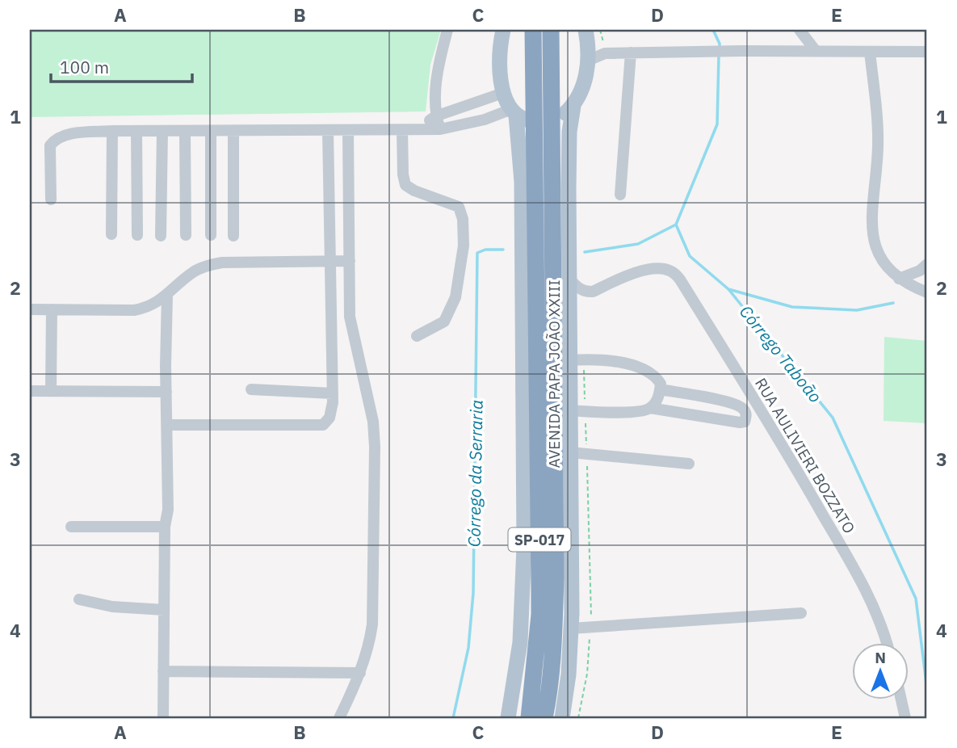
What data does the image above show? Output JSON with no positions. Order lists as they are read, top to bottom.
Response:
{
  "streets": {
    "highway": ["AVENIDA PAPA JOÃO XXIII", "SP-017"],
    "street": ["RUA AULIVIERI BOZZATO"]
  },
  "crossings": [
    ["AVENIDA PAPA JOÃO XXIII", "RUA AULIVIERI BOZZATO"]
  ],
  "water": ["Córrego Taboão", "Córrego da Serraria"],
  "scale_bar": "100 m",
  "north": "top",
  "grid": {
    "columns": [
      "A",
      "B",
      "C",
      "D",
      "E"
    ],
    "rows": [
      "1",
      "2",
      "3",
      "4"
    ]
  }
}
